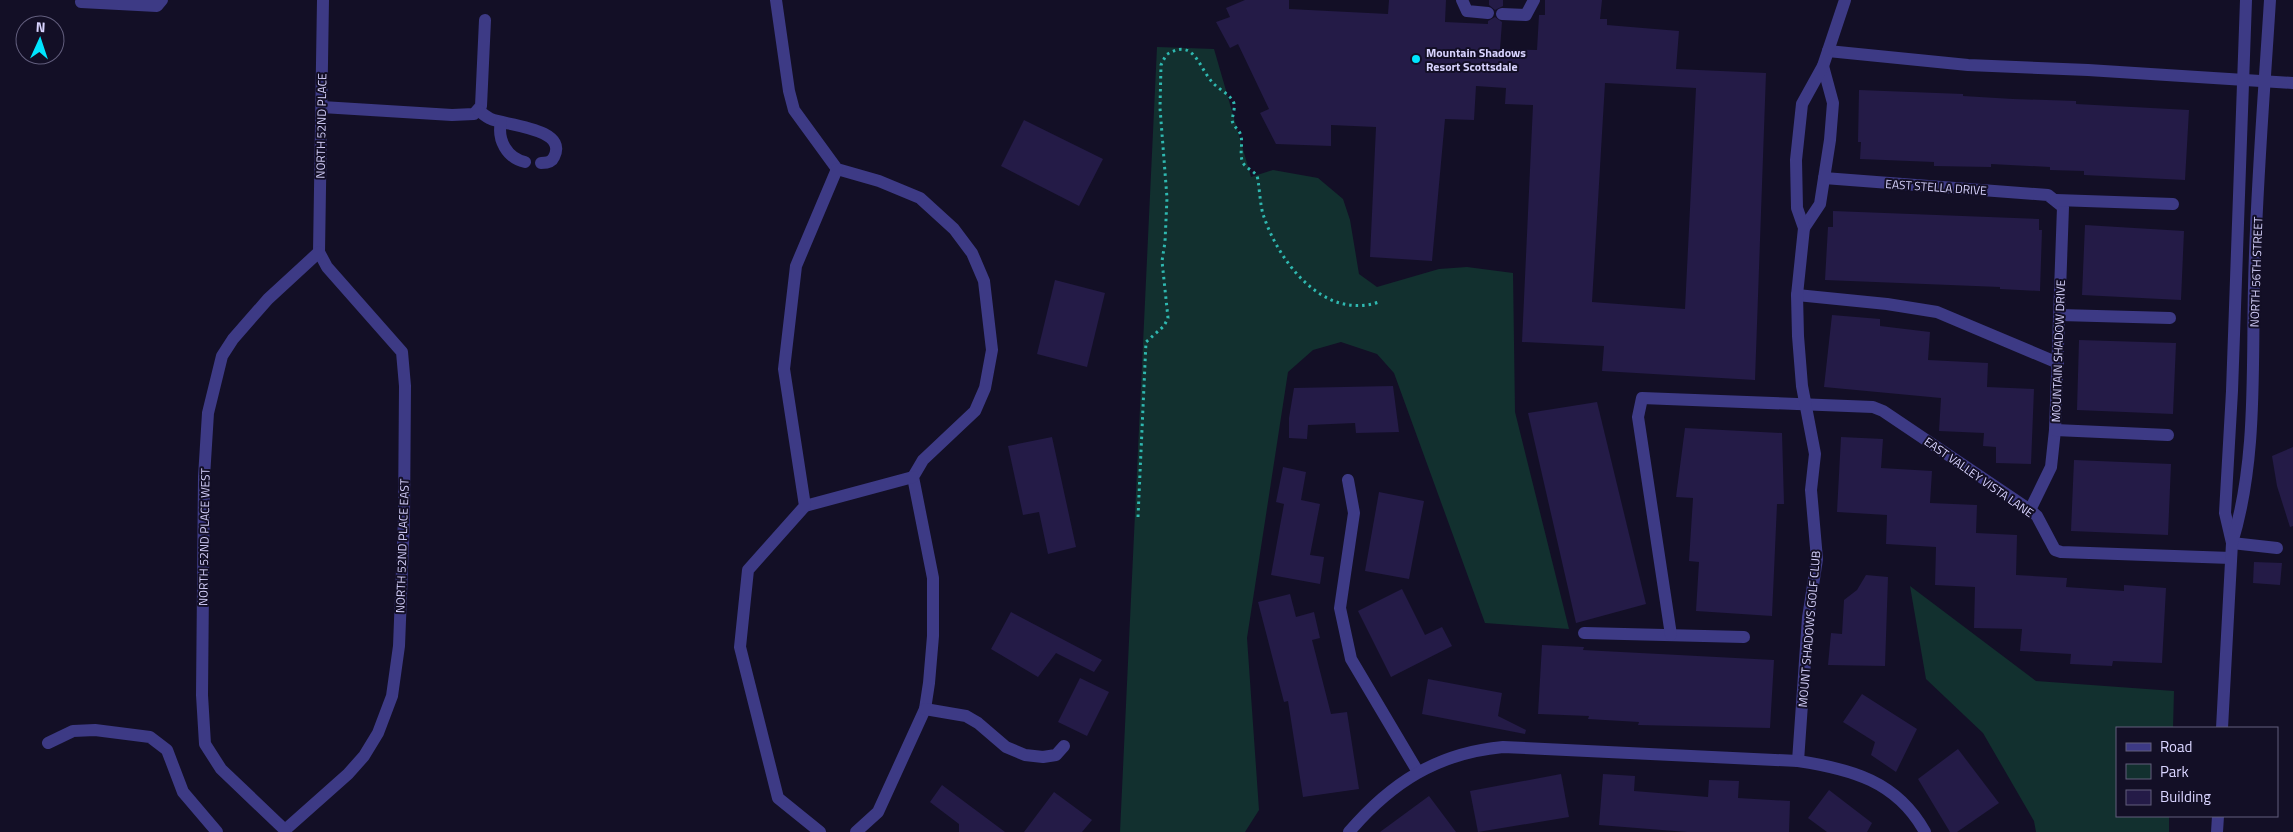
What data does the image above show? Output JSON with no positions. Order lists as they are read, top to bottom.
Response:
{
  "streets": {
    "street": [
      "NORTH 52ND PLACE",
      "EAST STELLA DRIVE",
      "NORTH 56TH STREET",
      "MOUNTAIN SHADOW DRIVE",
      "EAST VALLEY VISTA LANE",
      "NORTH 52ND PLACE WEST",
      "NORTH 52ND PLACE EAST",
      "MOUNT SHADOWS GOLF CLUB"
    ]
  },
  "crossings": [
    ["NORTH 52ND PLACE", "NORTH 52ND PLACE WEST"],
    ["NORTH 52ND PLACE", "NORTH 52ND PLACE EAST"],
    ["EAST STELLA DRIVE", "MOUNTAIN SHADOW DRIVE"],
    ["NORTH 56TH STREET", "EAST VALLEY VISTA LANE"],
    ["MOUNTAIN SHADOW DRIVE", "EAST VALLEY VISTA LANE"],
    ["EAST VALLEY VISTA LANE", "MOUNT SHADOWS GOLF CLUB"],
    ["NORTH 52ND PLACE WEST", "NORTH 52ND PLACE EAST"]
  ],
  "places": ["Mountain Shadows Resort Scottsdale"],
  "legend": ["Road", "Park", "Building"],
  "north": "top"
}
